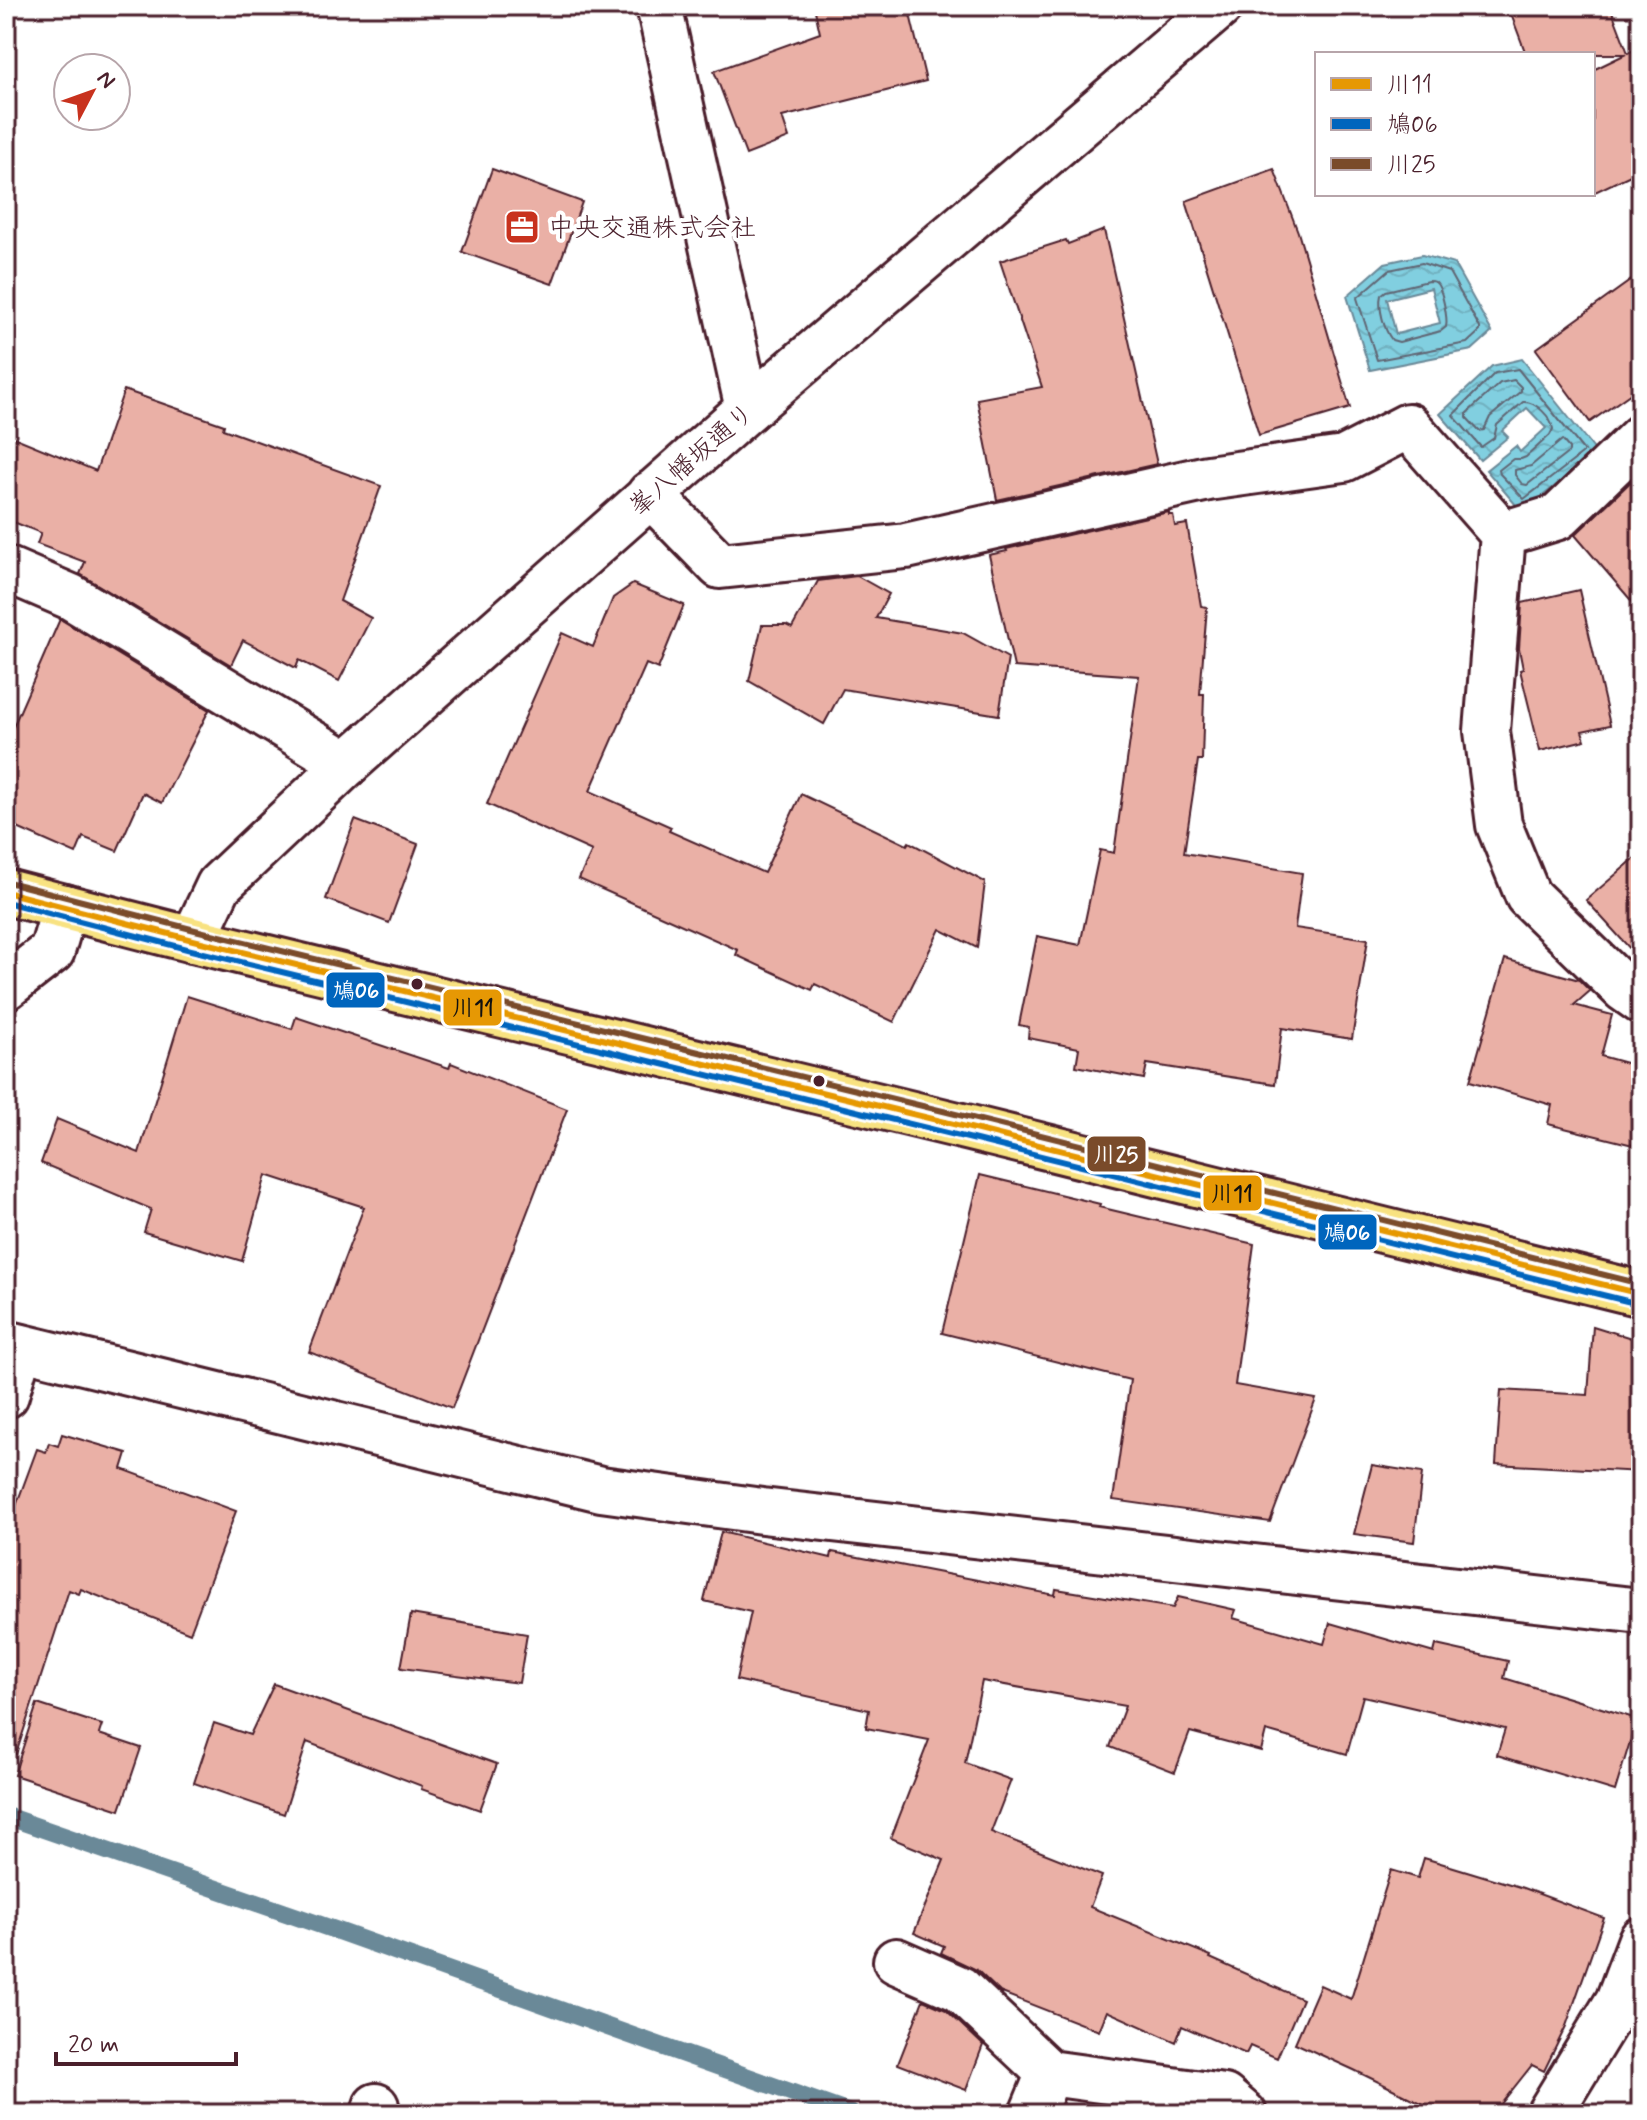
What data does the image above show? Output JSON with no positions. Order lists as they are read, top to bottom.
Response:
{
  "streets": {
    "street": ["峯八幡坂通り"]
  },
  "places": {
    "office": ["中央交通株式会社"]
  },
  "lines": ["transit line 川25", "transit line 川11", "transit line 鳩06"],
  "legend": ["川11", "鳩06", "川25"],
  "scale_bar": "20 m",
  "north": "top right"
}
